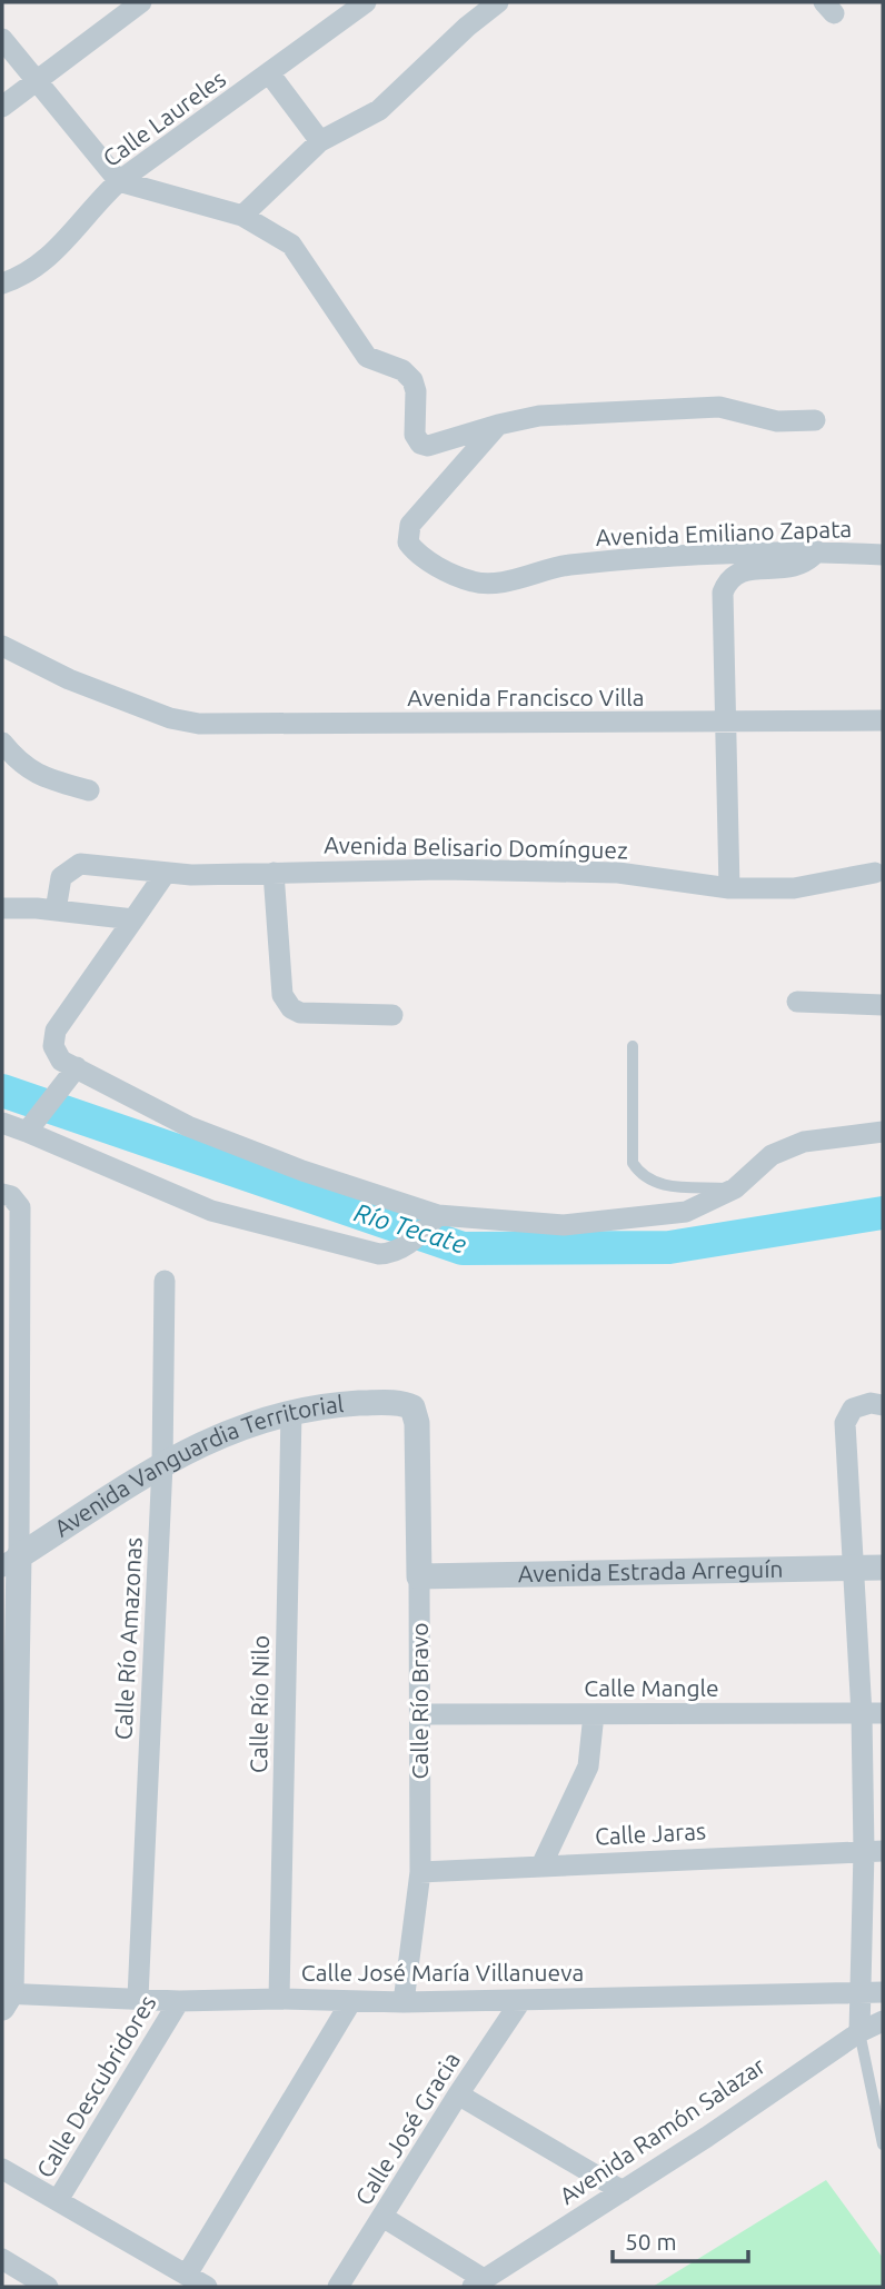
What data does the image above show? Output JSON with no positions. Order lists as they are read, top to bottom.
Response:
{
  "streets": {
    "street": [
      "Calle Laureles",
      "Avenida Emiliano Zapata",
      "Avenida Francisco Villa",
      "Avenida Belisario Domínguez",
      "Avenida Vanguardia Territorial",
      "Avenida Estrada Arreguín",
      "Calle Río Amazonas",
      "Calle Mangle",
      "Calle Río Bravo",
      "Calle Río Nilo",
      "Calle Jaras",
      "Calle José María Villanueva",
      "Calle Descubridores",
      "Calle José Gracia",
      "Avenida Ramón Salazar"
    ]
  },
  "crossings": [
    ["Avenida Vanguardia Territorial", "Calle Río Amazonas"],
    ["Avenida Vanguardia Territorial", "Calle Río Bravo"],
    ["Avenida Vanguardia Territorial", "Calle Río Nilo"],
    ["Avenida Estrada Arreguín", "Calle Río Bravo"],
    ["Calle Río Amazonas", "Calle José María Villanueva"],
    ["Calle Mangle", "Calle Río Bravo"],
    ["Calle Río Bravo", "Calle Jaras"],
    ["Calle Río Bravo", "Calle José María Villanueva"],
    ["Calle Río Nilo", "Calle José María Villanueva"],
    ["Calle José María Villanueva", "Calle Descubridores"],
    ["Calle José María Villanueva", "Calle José Gracia"]
  ],
  "water": ["Río Tecate"],
  "scale_bar": "50 m"
}
